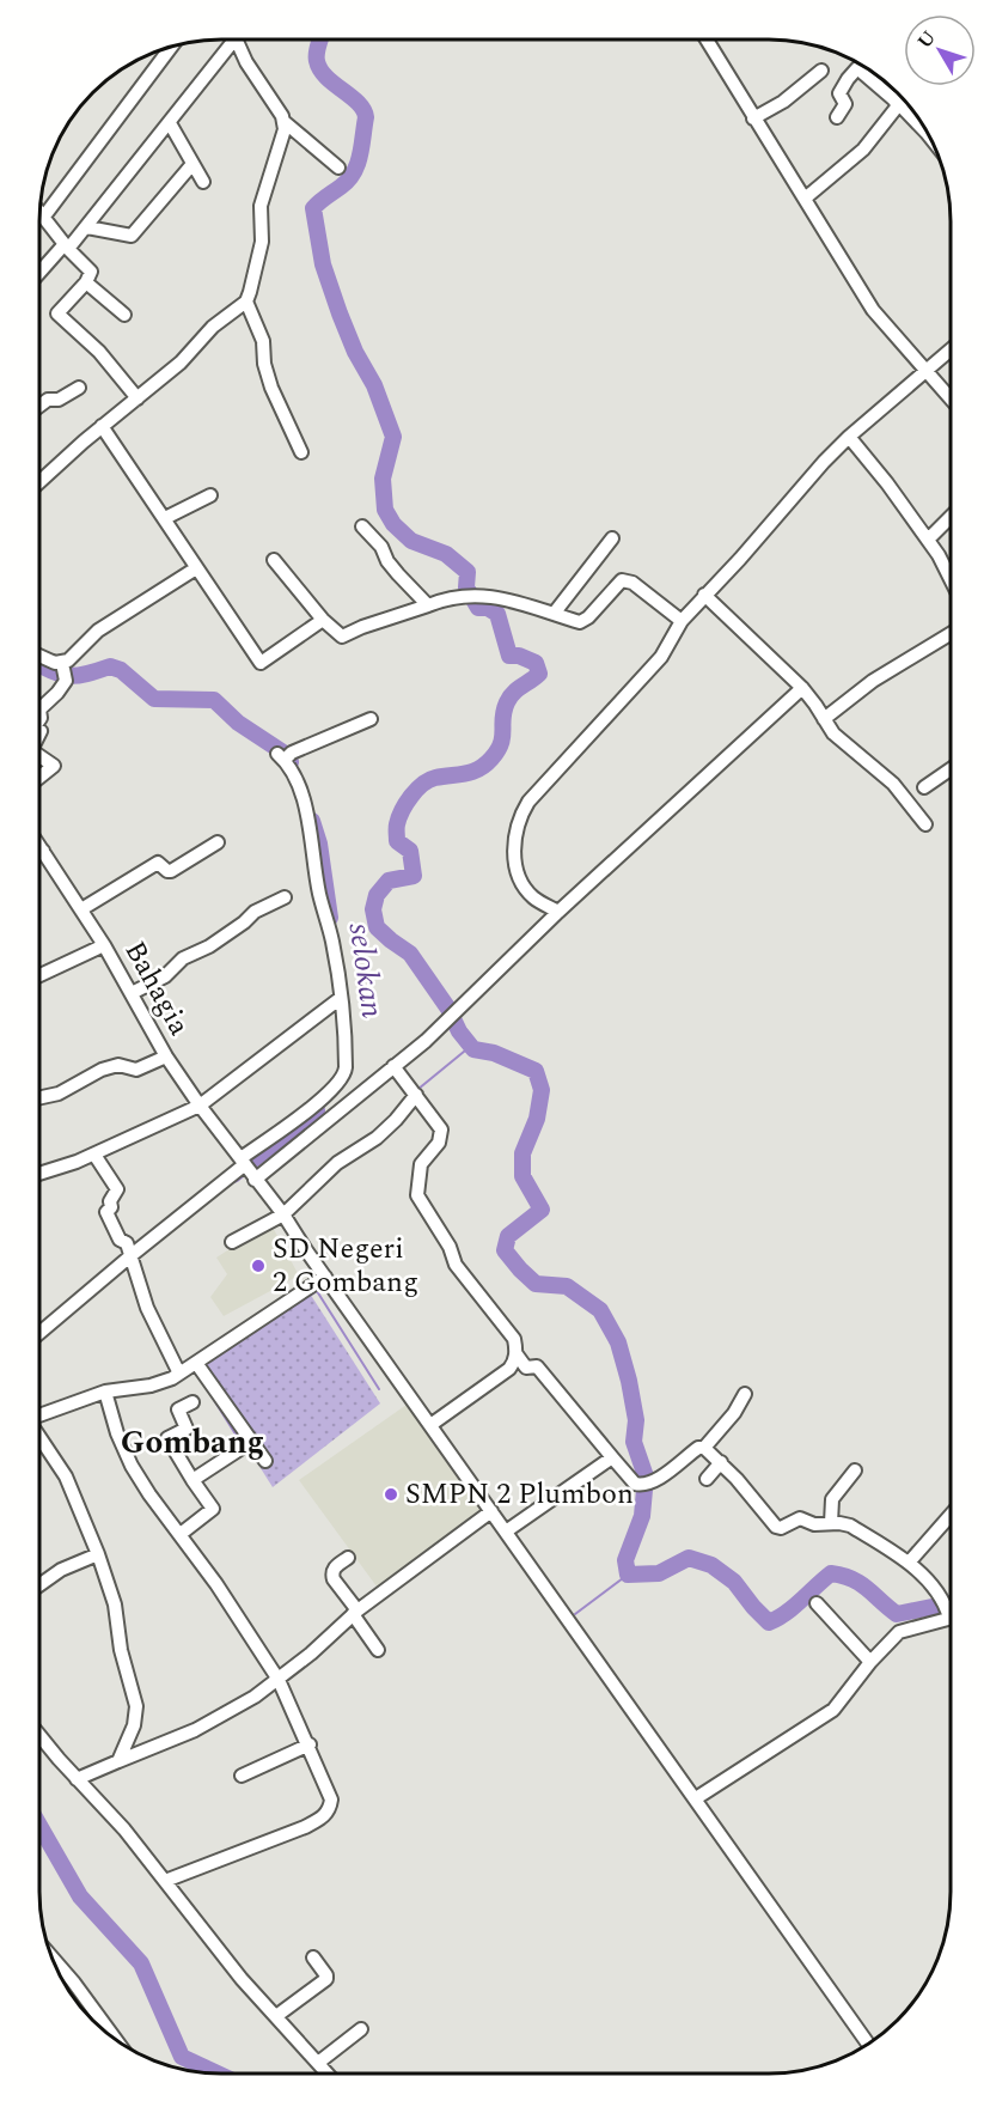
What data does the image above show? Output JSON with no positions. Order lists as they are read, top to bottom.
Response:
{
  "streets": {
    "street": ["Bahagia"]
  },
  "districts": ["Gombang"],
  "water": ["selokan"],
  "places": ["SD Negeri 2 Gombang", "SMPN 2 Plumbon"],
  "north": "top left"
}
